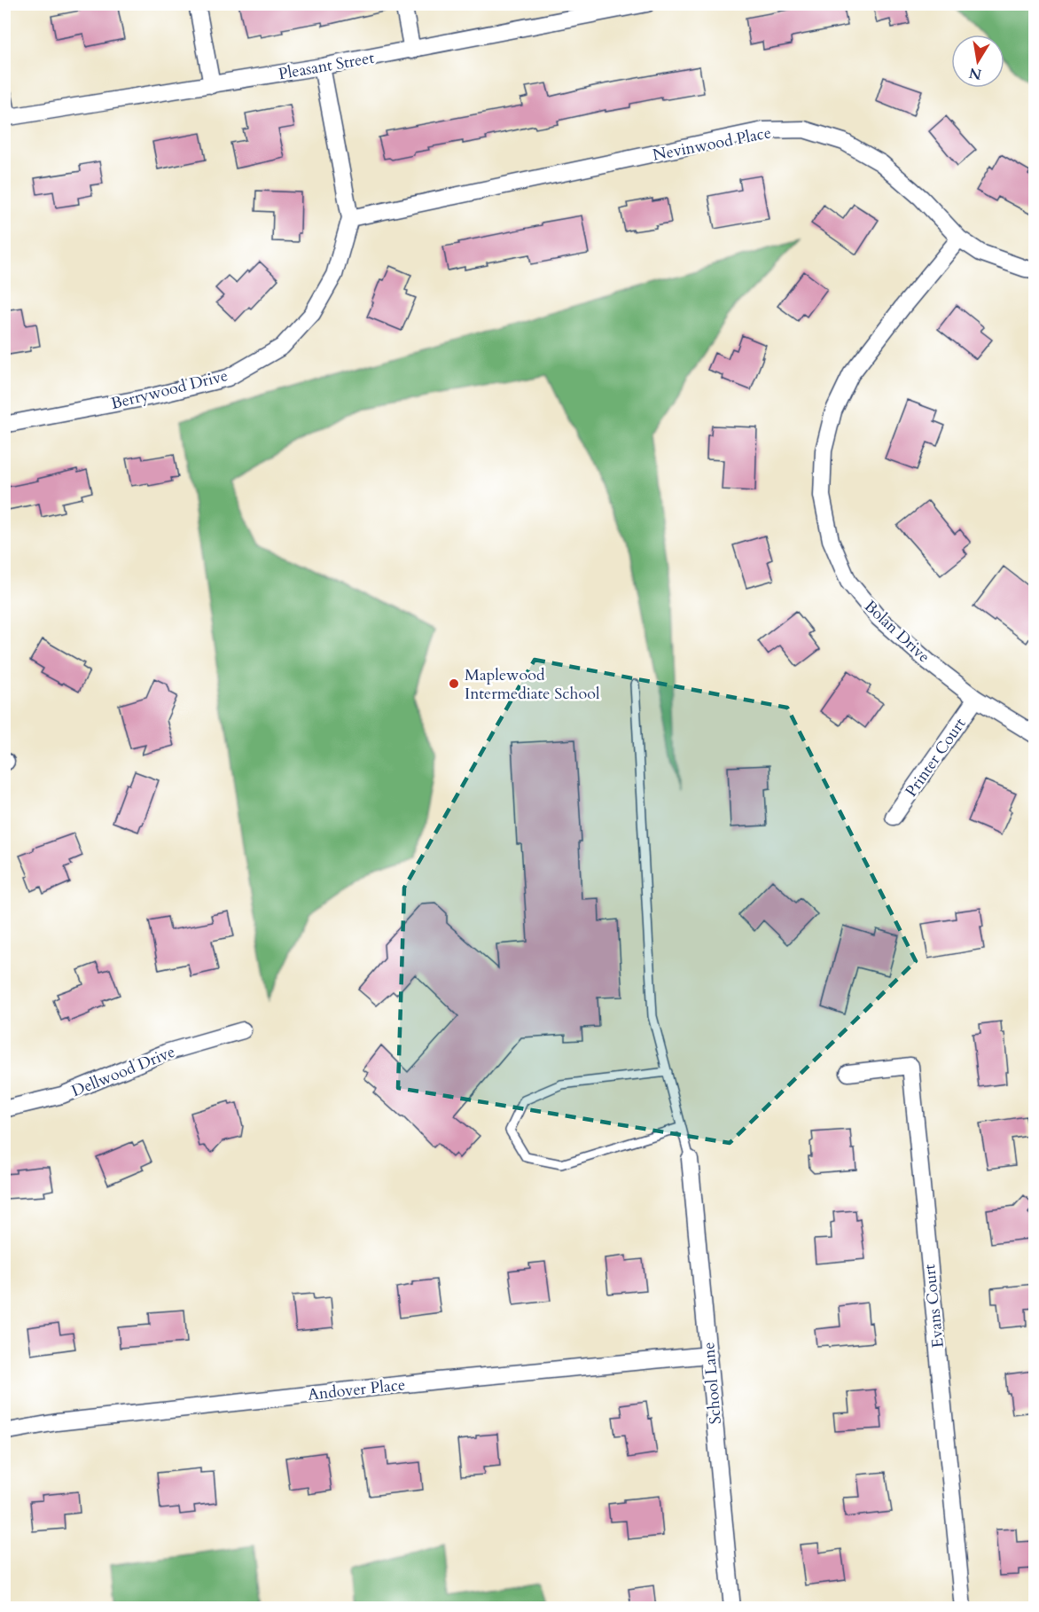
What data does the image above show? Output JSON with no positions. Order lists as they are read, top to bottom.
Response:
{
  "streets": {
    "street": [
      "Pleasant Street",
      "Nevinwood Place",
      "Berrywood Drive",
      "Bolan Drive",
      "Printer Court",
      "Dellwood Drive",
      "Evans Court",
      "School Lane",
      "Andover Place"
    ]
  },
  "crossings": [
    ["Pleasant Street", "Berrywood Drive"],
    ["Nevinwood Place", "Berrywood Drive"],
    ["Nevinwood Place", "Bolan Drive"],
    ["Bolan Drive", "Printer Court"],
    ["School Lane", "Andover Place"]
  ],
  "places": ["Maplewood Intermediate School"],
  "north": "bottom"
}
